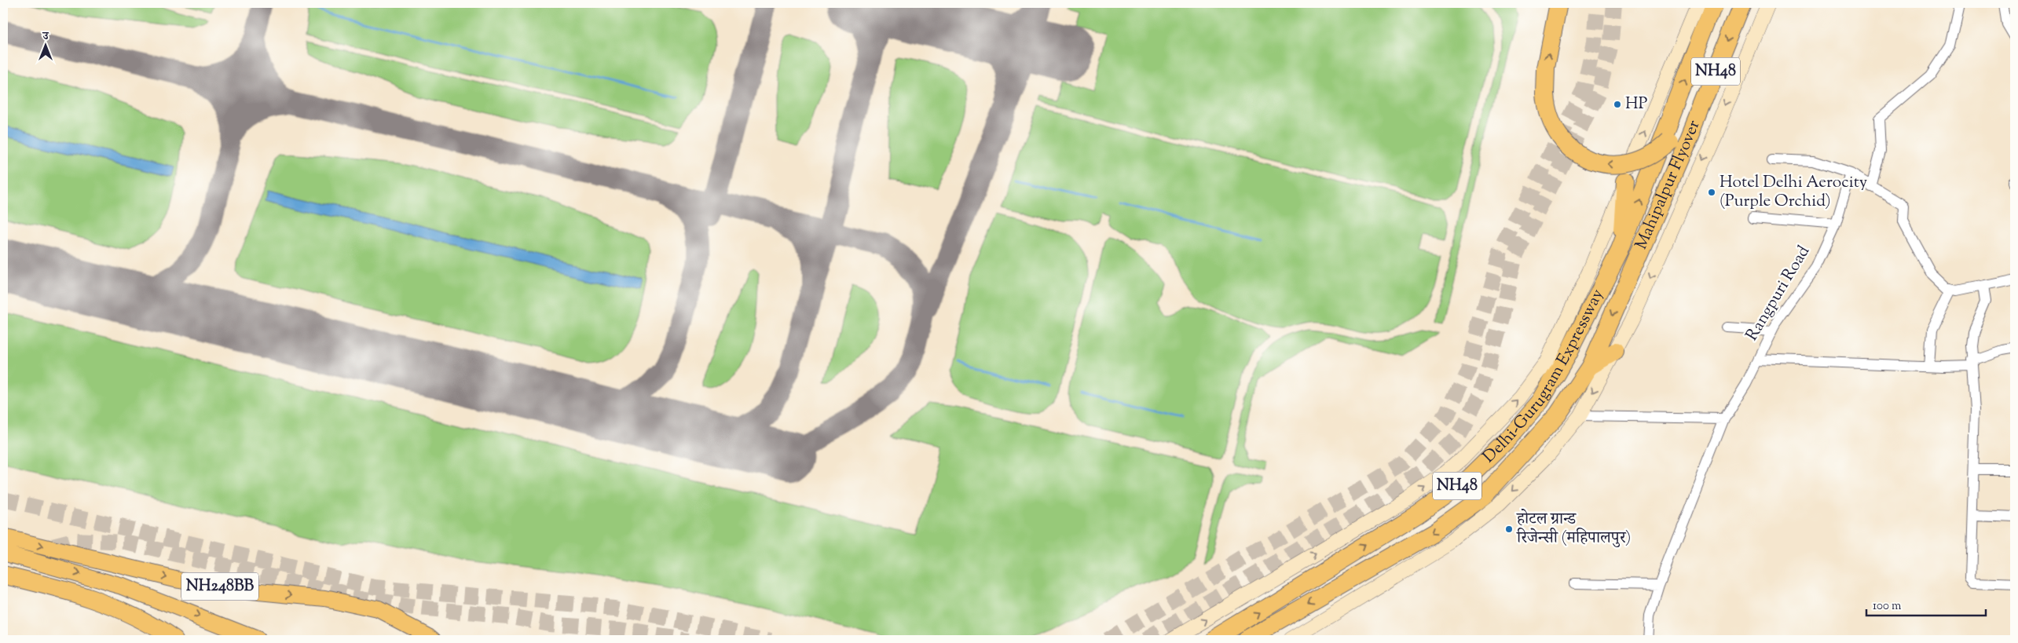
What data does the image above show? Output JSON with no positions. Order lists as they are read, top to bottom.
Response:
{
  "streets": {
    "highway": [
      "NH48",
      "Mahipalpur Flyover",
      "Delhi-Gurugram Expressway",
      "NH248BB"
    ],
    "street": ["Rangpuri Road"]
  },
  "crossings": [
    ["Mahipalpur Flyover", "Delhi-Gurugram Expressway"]
  ],
  "places": ["HP", "Hotel Delhi Aerocity (Purple Orchid)", "होटल ग्रान्ड रिजेन्सी (महिपालपुर)"],
  "scale_bar": "100 m",
  "north": "top"
}
